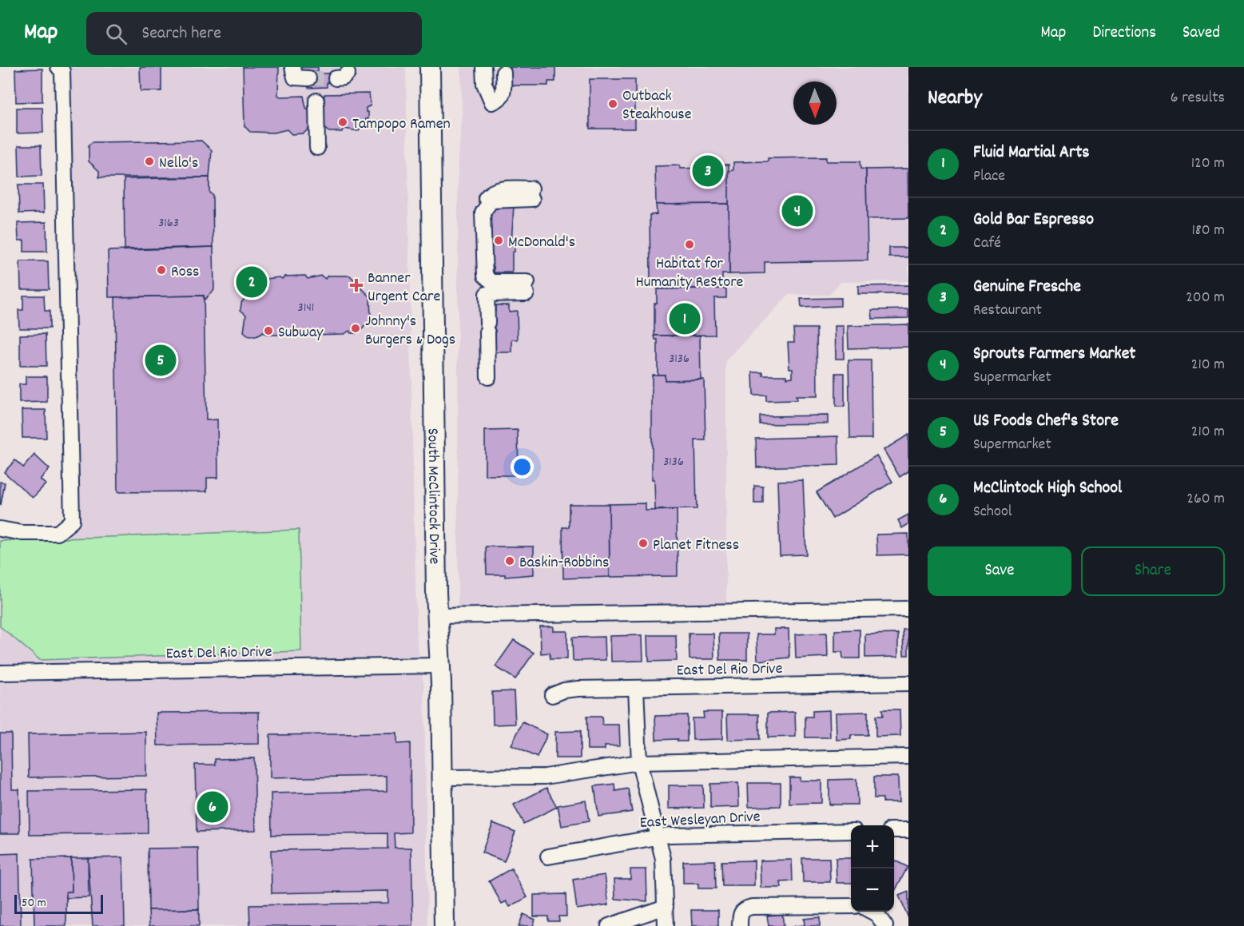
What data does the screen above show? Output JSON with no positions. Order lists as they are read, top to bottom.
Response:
{
  "streets": {
    "main road": ["South McClintock Drive"],
    "street": ["East Del Rio Drive", "East Wesleyan Drive"]
  },
  "crossings": [
    ["South McClintock Drive", "East Del Rio Drive"]
  ],
  "places": {
    "other": [
      "Outback Steakhouse",
      "Tampopo Ramen",
      "Nello's",
      "McDonald's",
      "Habitat for Humanity ReStore",
      "Ross",
      "Johnny's Burgers & Dogs",
      "Subway",
      "Planet Fitness",
      "Baskin-Robbins"
    ],
    "health": ["Banner Urgent Care"]
  },
  "house_numbers": [
    "3163",
    "3141",
    "3136",
    "3136"
  ],
  "scale_bar": "50 m",
  "north": "bottom",
  "page": {
    "header": "Map",
    "search": "Search here",
    "nav": ["Map", "Directions", "Saved"],
    "heading": ["Nearby", "6 results"],
    "list": [
      {
        "mark": "1",
        "name": "Fluid Martial Arts",
        "note": "Place",
        "value": "120 m"
      },
      {
        "mark": "2",
        "name": "Gold Bar Espresso",
        "note": "Café",
        "value": "180 m"
      },
      {
        "mark": "3",
        "name": "Genuine Fresche",
        "note": "Restaurant",
        "value": "200 m"
      },
      {
        "mark": "4",
        "name": "Sprouts Farmers Market",
        "note": "Supermarket",
        "value": "210 m"
      },
      {
        "mark": "5",
        "name": "US Foods Chef's Store",
        "note": "Supermarket",
        "value": "210 m"
      },
      {
        "mark": "6",
        "name": "McClintock High School",
        "note": "School",
        "value": "260 m"
      }
    ],
    "pins": [
      "3",
      "4",
      "2",
      "1",
      "5",
      "6"
    ],
    "buttons": ["Save", "Share"],
    "map_buttons": ["+", "−"],
    "scale": "50 m"
  }
}
